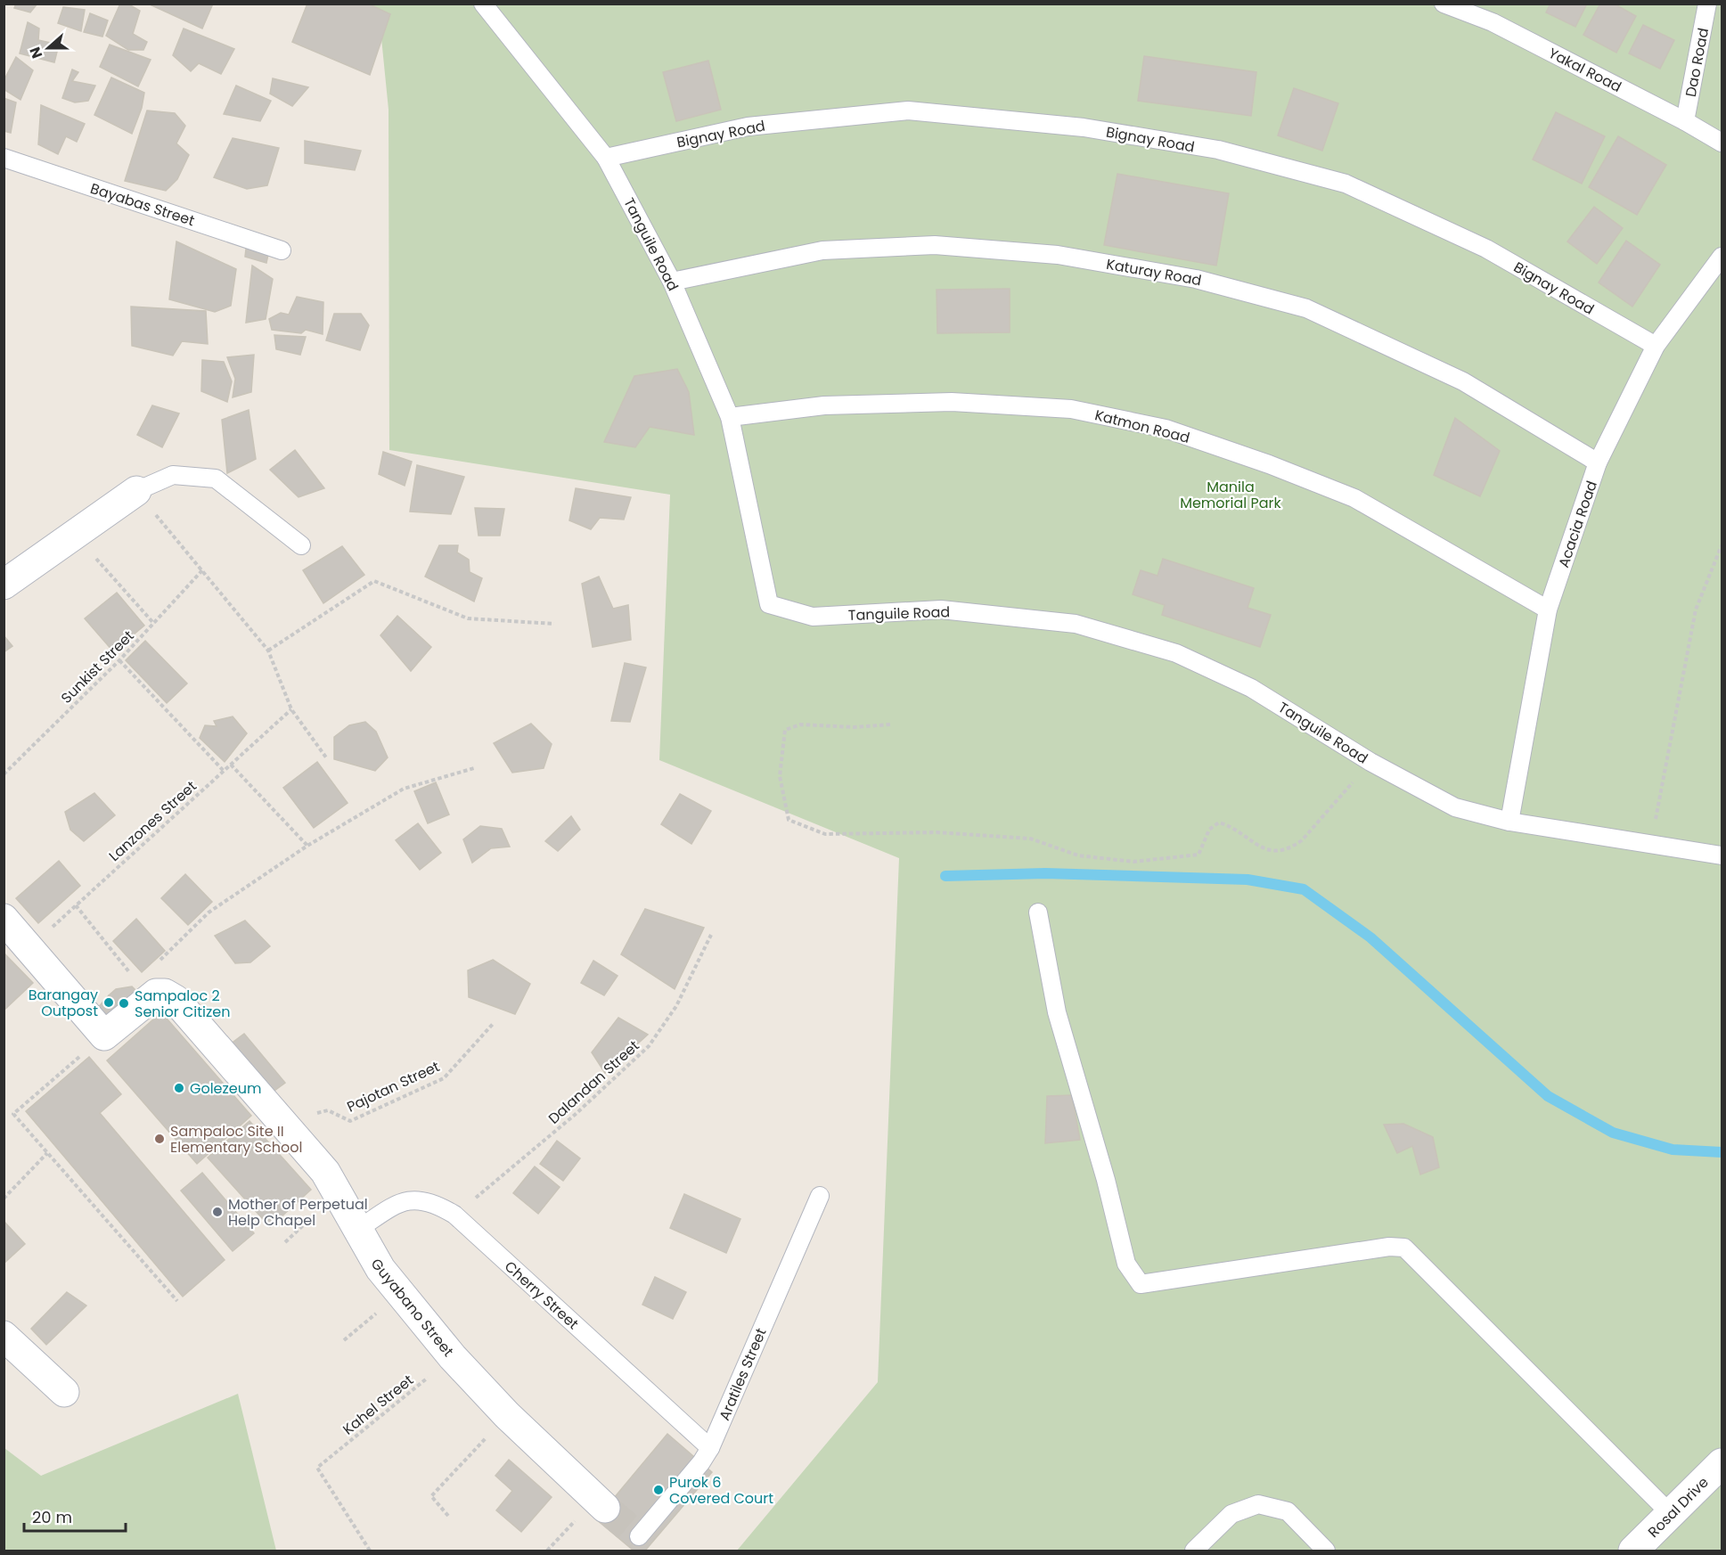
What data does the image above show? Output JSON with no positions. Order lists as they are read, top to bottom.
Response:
{
  "streets": {
    "street": ["Guyabano Street", "Rosal Drive"],
    "lane": [
      "Dao Road",
      "Yakal Road",
      "Bignay Road",
      "Bayabas Street",
      "Tanguile Road",
      "Katuray Road",
      "Katmon Road",
      "Acacia Road",
      "Cherry Street",
      "Aratiles Street"
    ],
    "path": [
      "Sunkist Street",
      "Lanzones Street",
      "Dalandan Street",
      "Pajotan Street",
      "Kahel Street"
    ]
  },
  "crossings": [
    ["Dao Road", "Yakal Road"],
    ["Bignay Road", "Tanguile Road"],
    ["Bignay Road", "Acacia Road"],
    ["Tanguile Road", "Katuray Road"],
    ["Tanguile Road", "Katmon Road"],
    ["Tanguile Road", "Acacia Road"],
    ["Katuray Road", "Acacia Road"],
    ["Katmon Road", "Acacia Road"],
    ["Dalandan Street", "Cherry Street"],
    ["Pajotan Street", "Guyabano Street"],
    ["Cherry Street", "Guyabano Street"],
    ["Cherry Street", "Aratiles Street"],
    ["Guyabano Street", "Kahel Street"]
  ],
  "parks": ["Manila Memorial Park"],
  "places": [
    "Barangay Outpost",
    "Sampaloc 2 Senior Citizen",
    "Golezeum",
    "Sampaloc Site II Elementary School",
    "Mother of Perpetual Help Chapel",
    "Purok 6 Covered Court"
  ],
  "scale_bar": "20 m",
  "north": "left"
}
